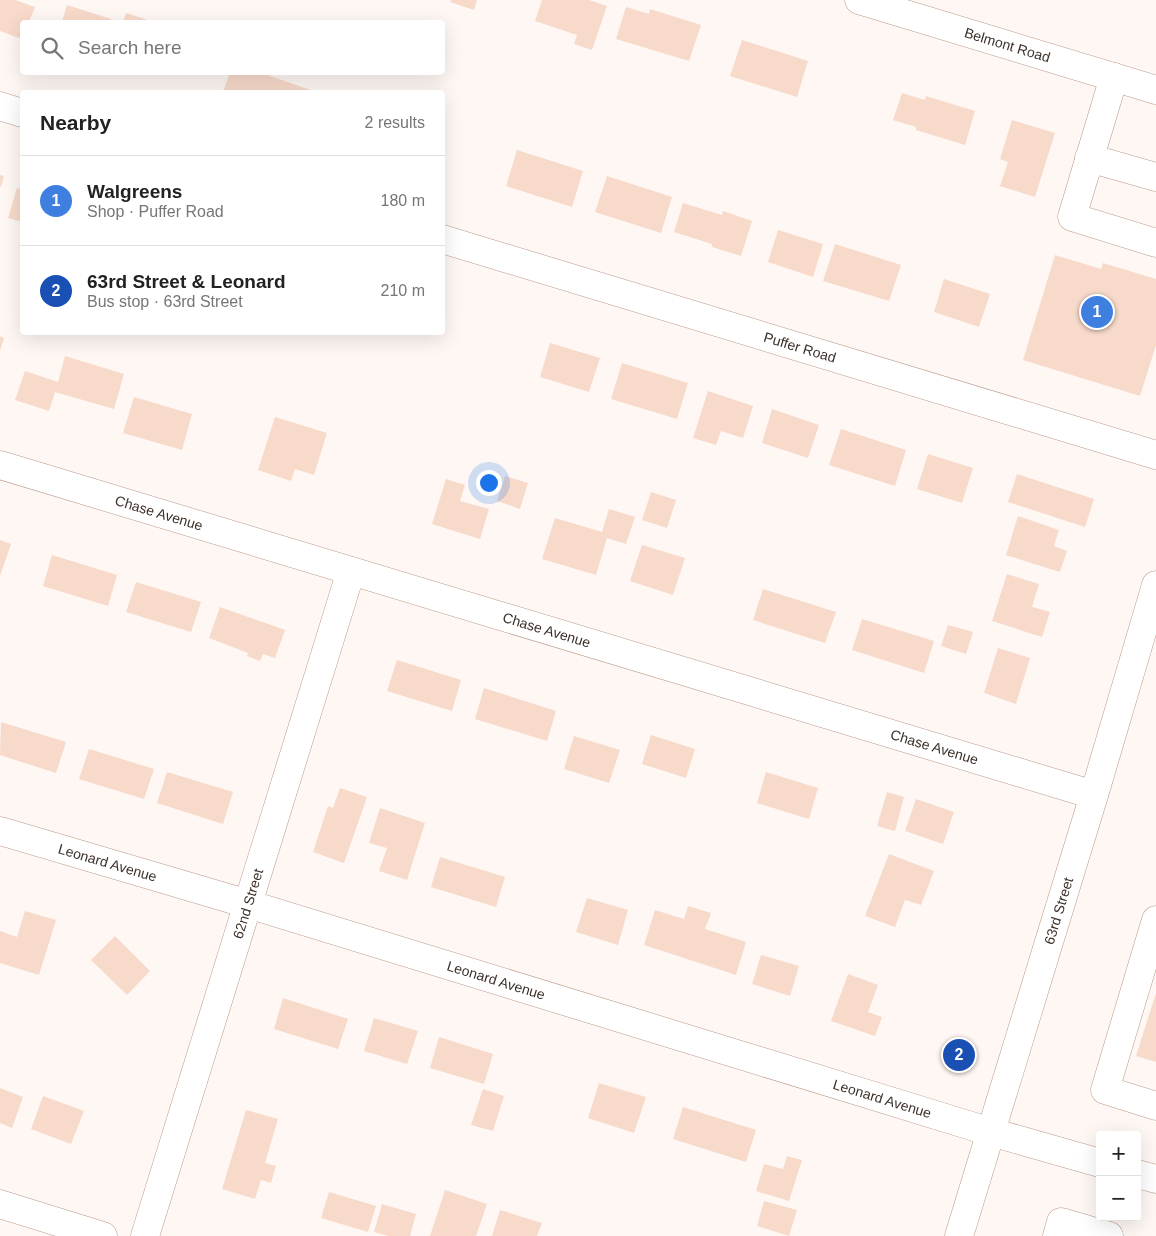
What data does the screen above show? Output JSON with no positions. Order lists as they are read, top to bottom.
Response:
{
  "streets": {
    "street": [
      "Belmont Road",
      "Puffer Road",
      "Chase Avenue",
      "Leonard Avenue",
      "62nd Street",
      "63rd Street"
    ]
  },
  "crossings": [
    ["Chase Avenue", "62nd Street"],
    ["Chase Avenue", "63rd Street"],
    ["Leonard Avenue", "62nd Street"],
    ["Leonard Avenue", "63rd Street"]
  ],
  "page": {
    "search": "Search here",
    "heading": ["Nearby", "2 results"],
    "list": [
      {
        "mark": "1",
        "name": "Walgreens",
        "note": "Shop · Puffer Road",
        "value": "180 m"
      },
      {
        "mark": "2",
        "name": "63rd Street & Leonard",
        "note": "Bus stop · 63rd Street",
        "value": "210 m"
      }
    ],
    "pins": ["1", "2"],
    "map_buttons": ["+", "−"]
  }
}
